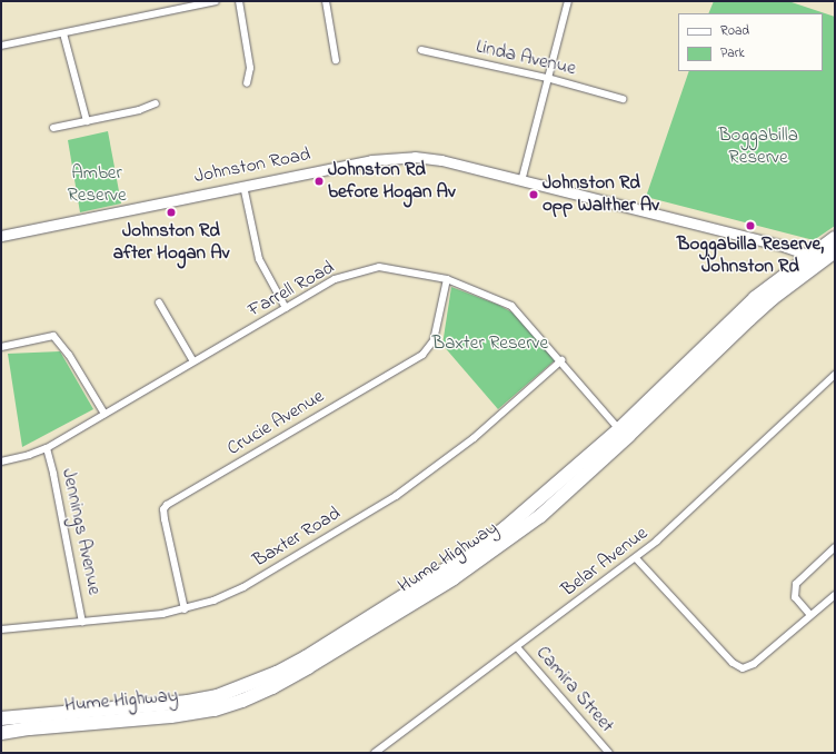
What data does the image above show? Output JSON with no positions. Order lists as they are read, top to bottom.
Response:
{
  "streets": {
    "highway": ["Hume Highway"],
    "street": [
      "Linda Avenue",
      "Johnston Road",
      "Farrell Road",
      "Crucie Avenue",
      "Jennings Avenue",
      "Baxter Road",
      "Belar Avenue",
      "Camira Street"
    ]
  },
  "crossings": [
    ["Johnston Road", "Hume Highway"],
    ["Farrell Road", "Crucie Avenue"],
    ["Farrell Road", "Jennings Avenue"],
    ["Farrell Road", "Baxter Road"],
    ["Farrell Road", "Hume Highway"],
    ["Crucie Avenue", "Baxter Road"],
    ["Jennings Avenue", "Baxter Road"],
    ["Belar Avenue", "Camira Street"]
  ],
  "parks": ["Boggabilla Reserve", "Amber Reserve", "Baxter Reserve"],
  "places": [
    "Johnston Rd before Hogan Av",
    "Johnston Rd opp Walther Av",
    "Johnston Rd after Hogan Av",
    "Boggabilla Reserve, Johnston Rd"
  ],
  "legend": ["Road", "Park"]
}
